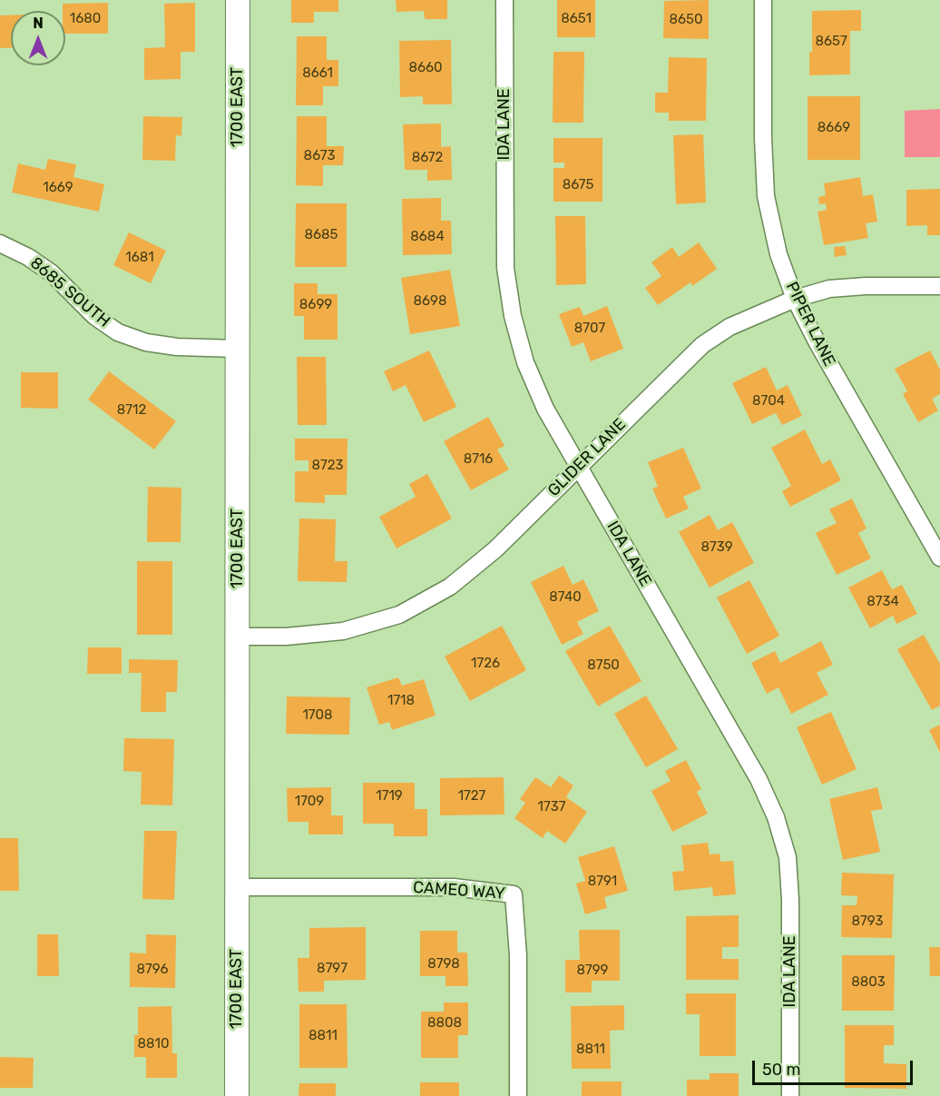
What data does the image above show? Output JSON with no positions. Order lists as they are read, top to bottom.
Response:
{
  "streets": {
    "street": [
      "1700 EAST",
      "IDA LANE",
      "8685 SOUTH",
      "PIPER LANE",
      "GLIDER LANE",
      "CAMEO WAY"
    ]
  },
  "crossings": [
    ["1700 EAST", "8685 SOUTH"],
    ["1700 EAST", "GLIDER LANE"],
    ["1700 EAST", "CAMEO WAY"],
    ["IDA LANE", "GLIDER LANE"],
    ["PIPER LANE", "GLIDER LANE"]
  ],
  "house_numbers": [
    "1680",
    "8651",
    "8650",
    "8657",
    "8660",
    "8661",
    "8669",
    "8673",
    "8672",
    "8675",
    "1669",
    "8685",
    "8684",
    "1681",
    "8698",
    "8699",
    "8707",
    "8704",
    "8712",
    "8716",
    "8723",
    "8739",
    "8740",
    "8734",
    "1726",
    "8750",
    "1718",
    "1708",
    "1719",
    "1727",
    "1709",
    "1737",
    "8791",
    "8793",
    "8798",
    "8797",
    "8796",
    "8799",
    "8803",
    "8808",
    "8811",
    "8810",
    "8811"
  ],
  "scale_bar": "50 m",
  "north": "top"
}
